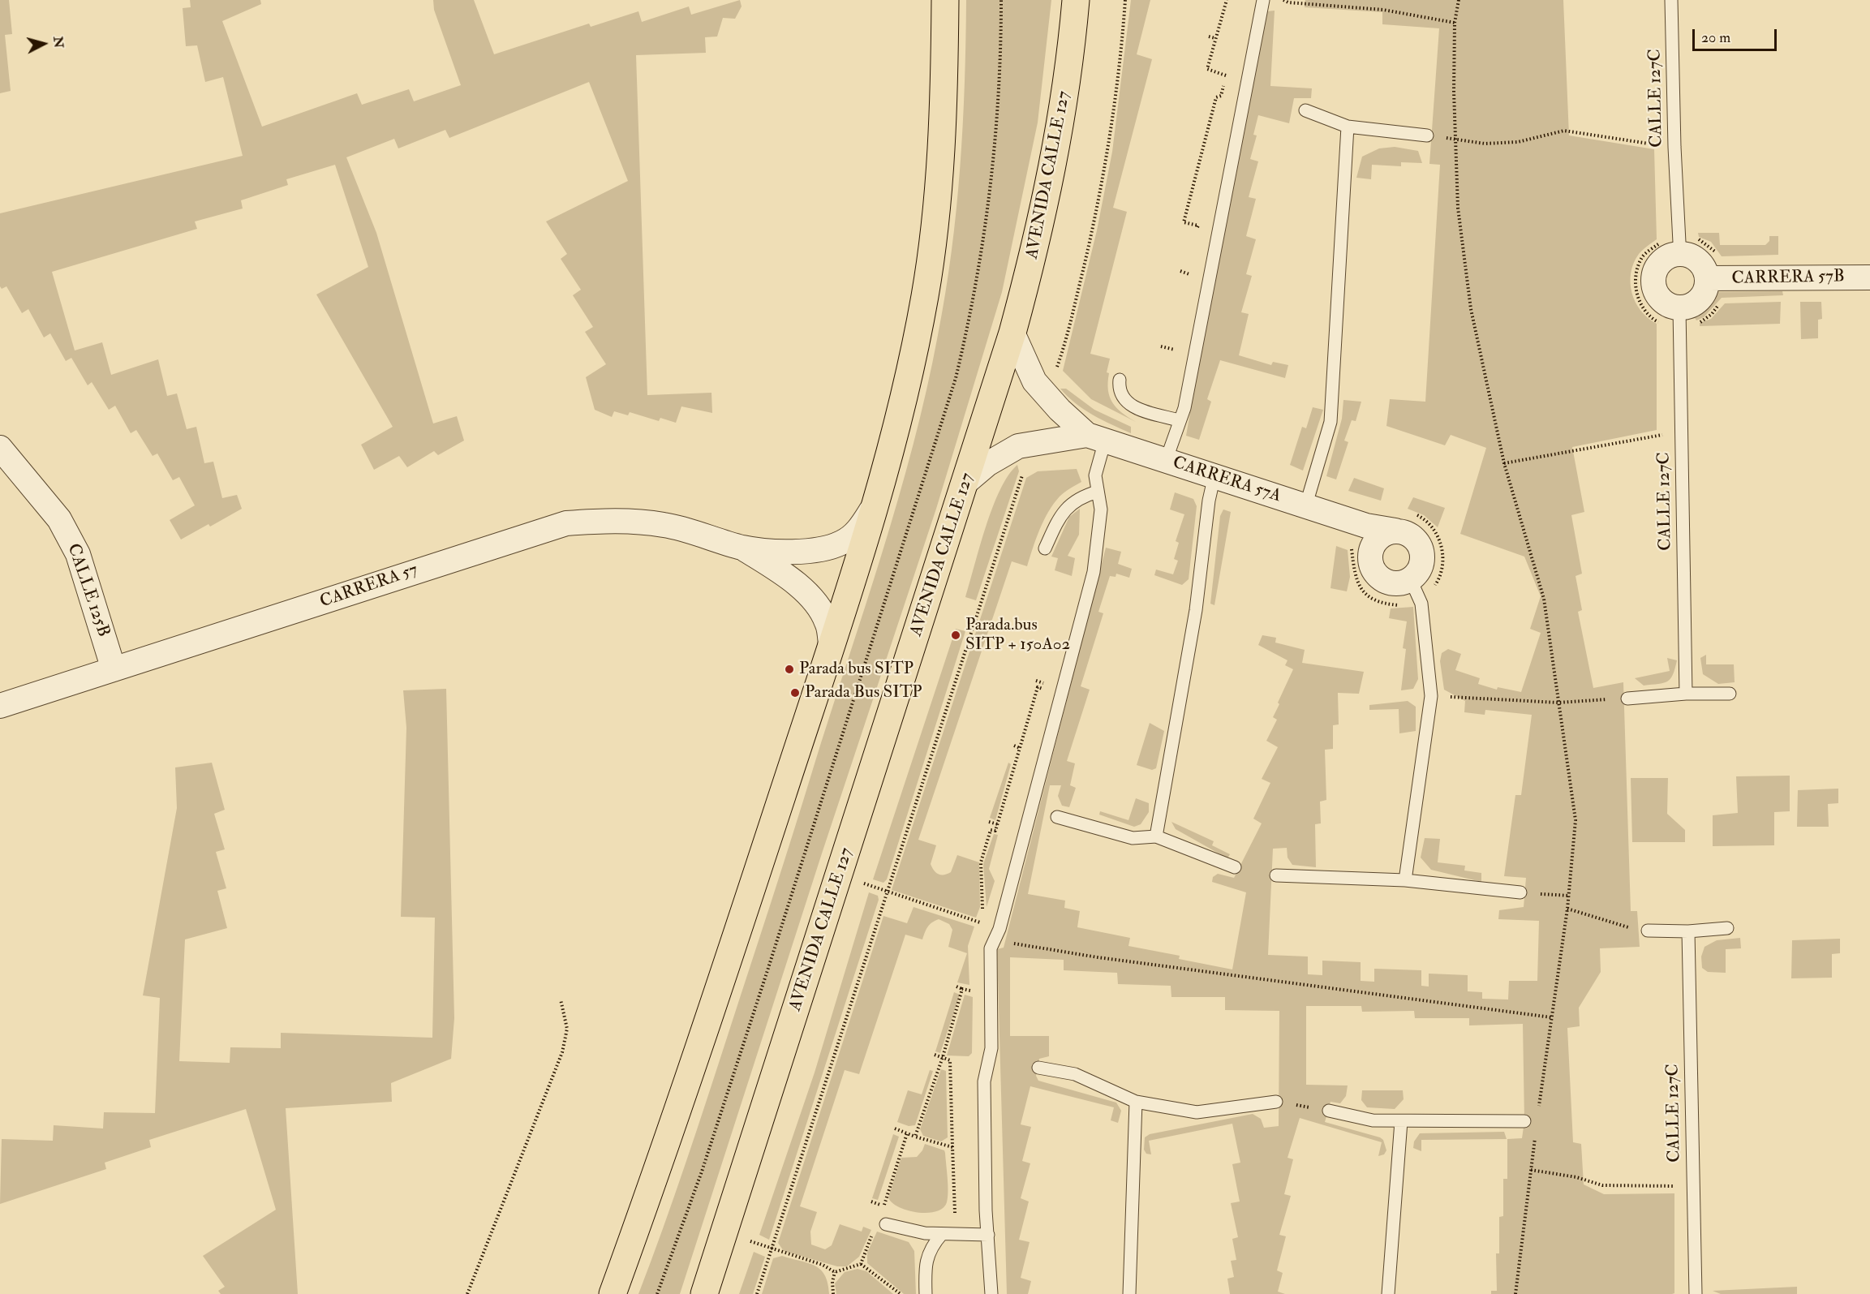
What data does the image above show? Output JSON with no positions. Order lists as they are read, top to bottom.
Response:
{
  "streets": {
    "main road": ["AVENIDA CALLE 127"],
    "street": [
      "CARRERA 57B",
      "CARRERA 57A",
      "CARRERA 57",
      "CALLE 125B"
    ],
    "lane": ["CALLE 127C"]
  },
  "crossings": [
    ["CALLE 127C", "CARRERA 57B"],
    ["AVENIDA CALLE 127", "CARRERA 57A"],
    ["CARRERA 57", "CALLE 125B"]
  ],
  "places": ["Parada.bus SITP + 150A02", "Parada bus SITP", "Parada Bus SITP"],
  "scale_bar": "20 m",
  "north": "right"
}
